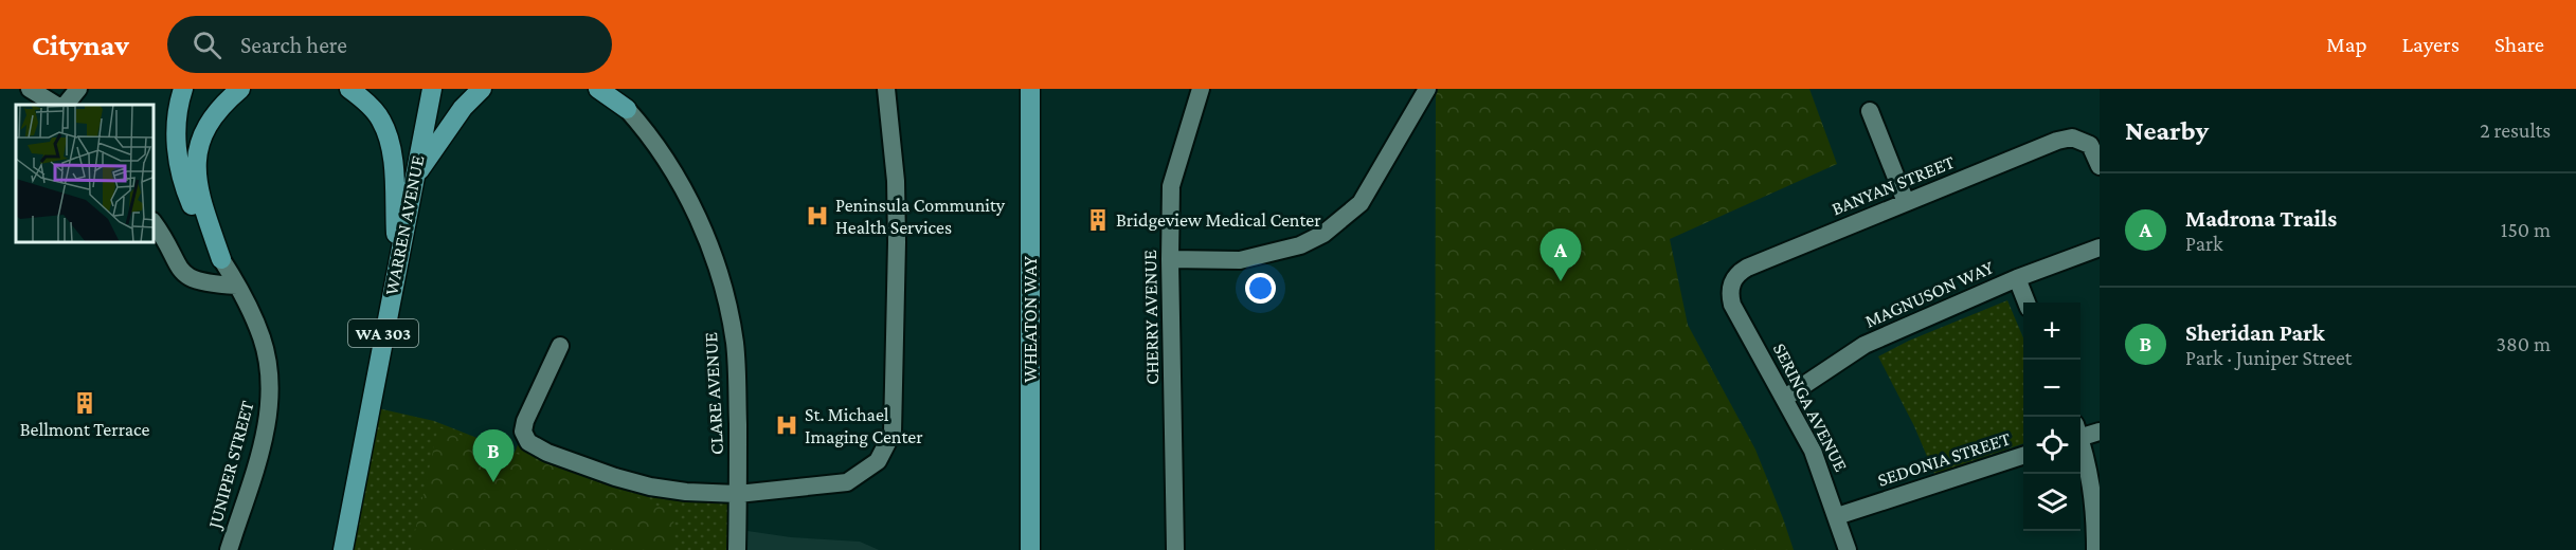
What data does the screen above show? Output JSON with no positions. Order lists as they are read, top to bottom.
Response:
{
  "streets": {
    "main road": ["WARREN AVENUE", "WHEATON WAY", "WA 303"],
    "street": [
      "BANYAN STREET",
      "MAGNUSON WAY",
      "CHERRY AVENUE",
      "CLARE AVENUE",
      "SERINGA AVENUE",
      "SEDONIA STREET",
      "JUNIPER STREET"
    ]
  },
  "crossings": [
    ["BANYAN STREET", "SERINGA AVENUE"],
    ["MAGNUSON WAY", "SERINGA AVENUE"],
    ["SERINGA AVENUE", "SEDONIA STREET"]
  ],
  "places": {
    "hospital": ["Peninsula Community Health Services", "St. Michael Imaging Center"],
    "building": ["Bridgeview Medical Center", "Bellmont Terrace"]
  },
  "page": {
    "header": "Citynav",
    "search": "Search here",
    "nav": ["Map", "Layers", "Share"],
    "heading": ["Nearby", "2 results"],
    "list": [
      {
        "mark": "A",
        "name": "Madrona Trails",
        "note": "Park",
        "value": "150 m"
      },
      {
        "mark": "B",
        "name": "Sheridan Park",
        "note": "Park · Juniper Street",
        "value": "380 m"
      }
    ],
    "pins": ["A", "B"],
    "map_buttons": ["+", "−"]
  }
}
